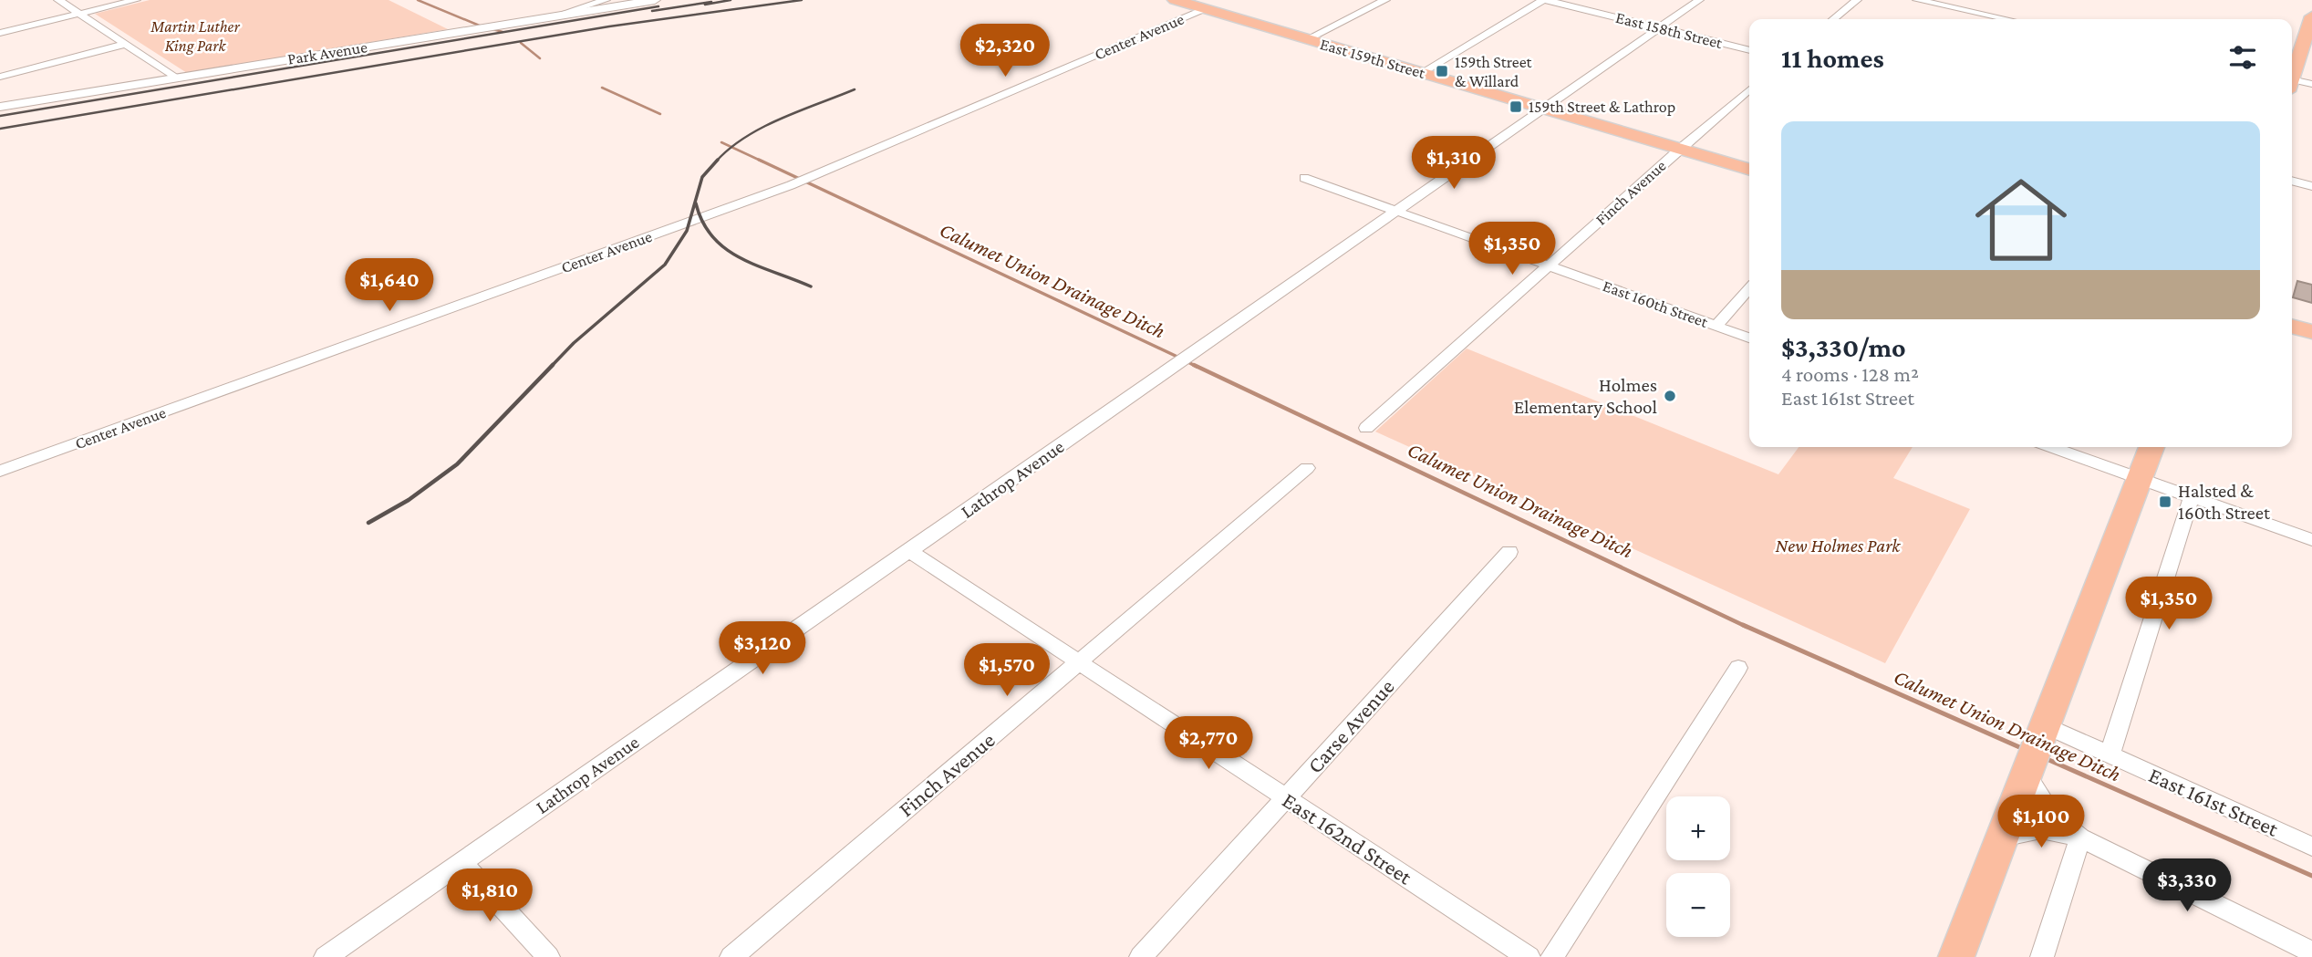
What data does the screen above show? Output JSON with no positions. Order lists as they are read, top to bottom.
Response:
{
  "streets": {
    "main road": ["East 159th Street"],
    "street": [
      "East 158th Street",
      "Center Avenue",
      "Park Avenue",
      "Finch Avenue",
      "East 160th Street",
      "Lathrop Avenue",
      "Carse Avenue",
      "East 161st Street",
      "East 162nd Street"
    ]
  },
  "crossings": [
    ["East 158th Street", "Lathrop Avenue"],
    ["Center Avenue", "East 159th Street"],
    ["East 159th Street", "Finch Avenue"],
    ["East 159th Street", "Lathrop Avenue"],
    ["Finch Avenue", "East 160th Street"],
    ["Finch Avenue", "East 162nd Street"],
    ["East 160th Street", "Lathrop Avenue"],
    ["Lathrop Avenue", "East 162nd Street"],
    ["Carse Avenue", "East 162nd Street"]
  ],
  "water": ["Calumet Union Drainage Ditch"],
  "parks": ["Martin Luther King Park", "New Holmes Park"],
  "places": {
    "transit": ["159th Street & Willard", "159th Street & Lathrop", "Halsted & 160th Street"],
    "other": ["Holmes Elementary School"]
  },
  "page": {
    "heading": "11 homes",
    "price": [
      "$2,320",
      "$1,310",
      "$1,350",
      "$1,640",
      "$1,350",
      "$3,120",
      "$1,570",
      "$2,770",
      "$1,100",
      "$3,330",
      "$1,810"
    ],
    "list": [
      {
        "name": "$3,330/mo",
        "note": "4 rooms · 128 m² · East 161st Street"
      }
    ],
    "map_buttons": ["+", "−"]
  }
}
